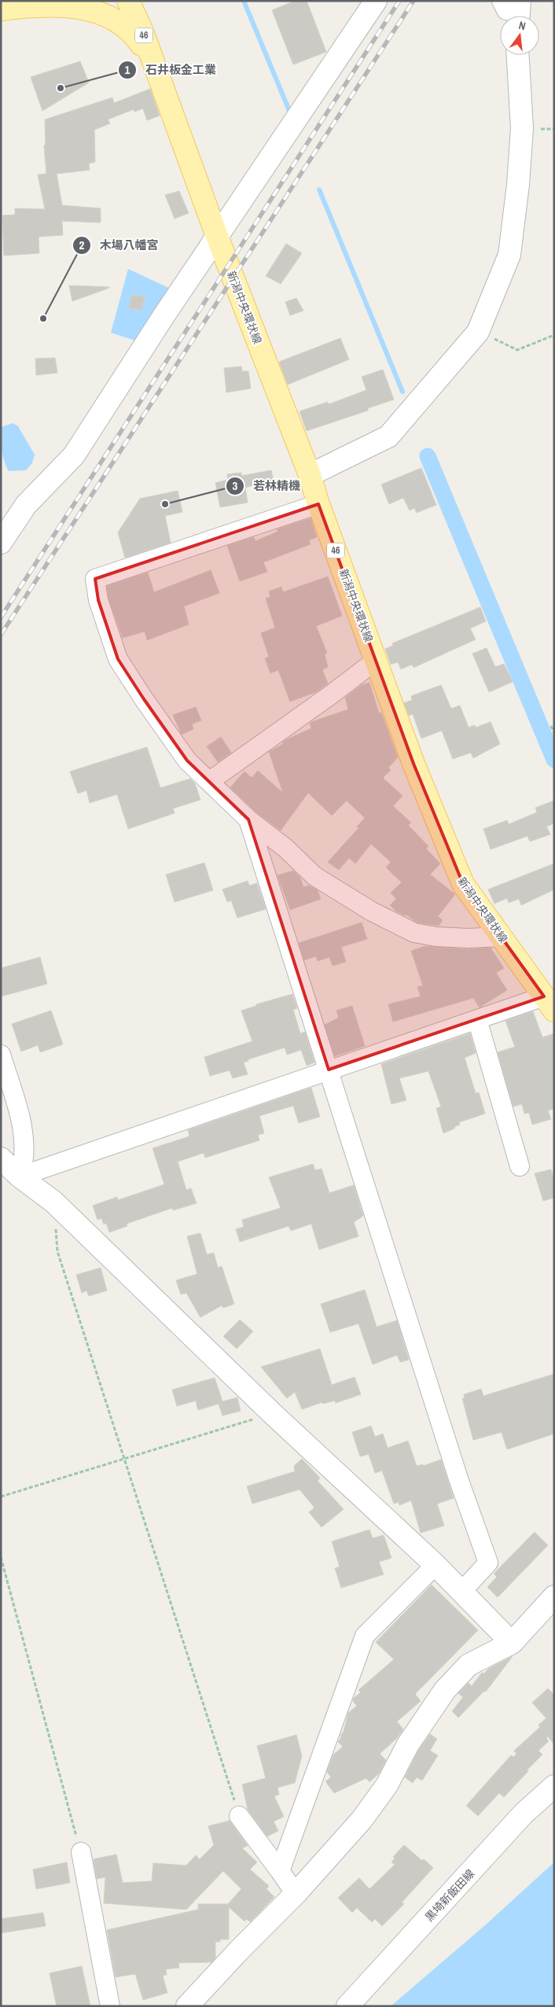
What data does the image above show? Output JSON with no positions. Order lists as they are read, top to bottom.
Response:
{
  "streets": {
    "main road": ["46", "新潟中央環状線"],
    "street": ["黒埼新飯田線"]
  },
  "places": ["石井板金工業", "木場八幡宮", "若林精機"],
  "north": "top"
}
